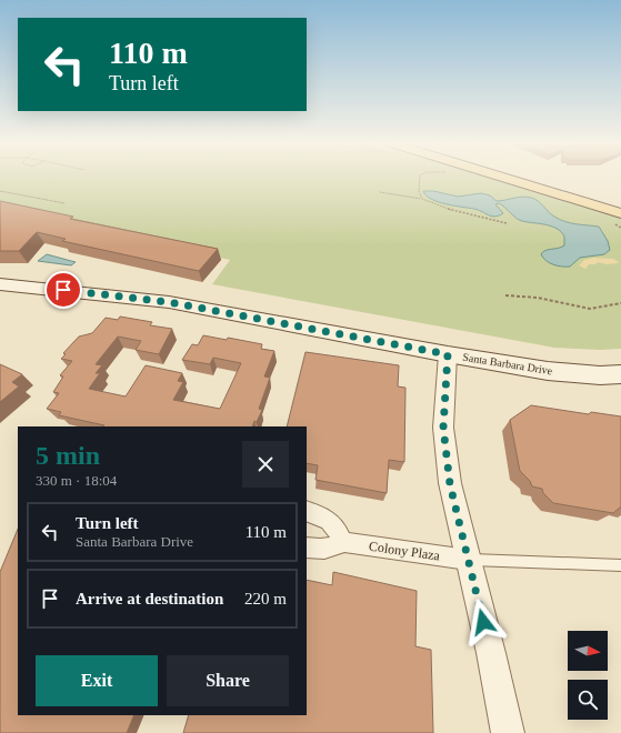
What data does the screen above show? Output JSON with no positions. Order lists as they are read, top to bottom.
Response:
{
  "streets": {
    "main road": ["Santa Barbara Drive"],
    "street": ["Colony Plaza"]
  },
  "north": "right",
  "page": {
    "turn": ["110 m", "Turn left"],
    "heading": ["5 min", "330 m · 18:04"],
    "list": [
      {
        "name": "Turn left",
        "note": "Santa Barbara Drive",
        "value": "110 m"
      },
      {
        "name": "Arrive at destination",
        "value": "220 m"
      }
    ],
    "buttons": ["Exit", "Share"]
  }
}
